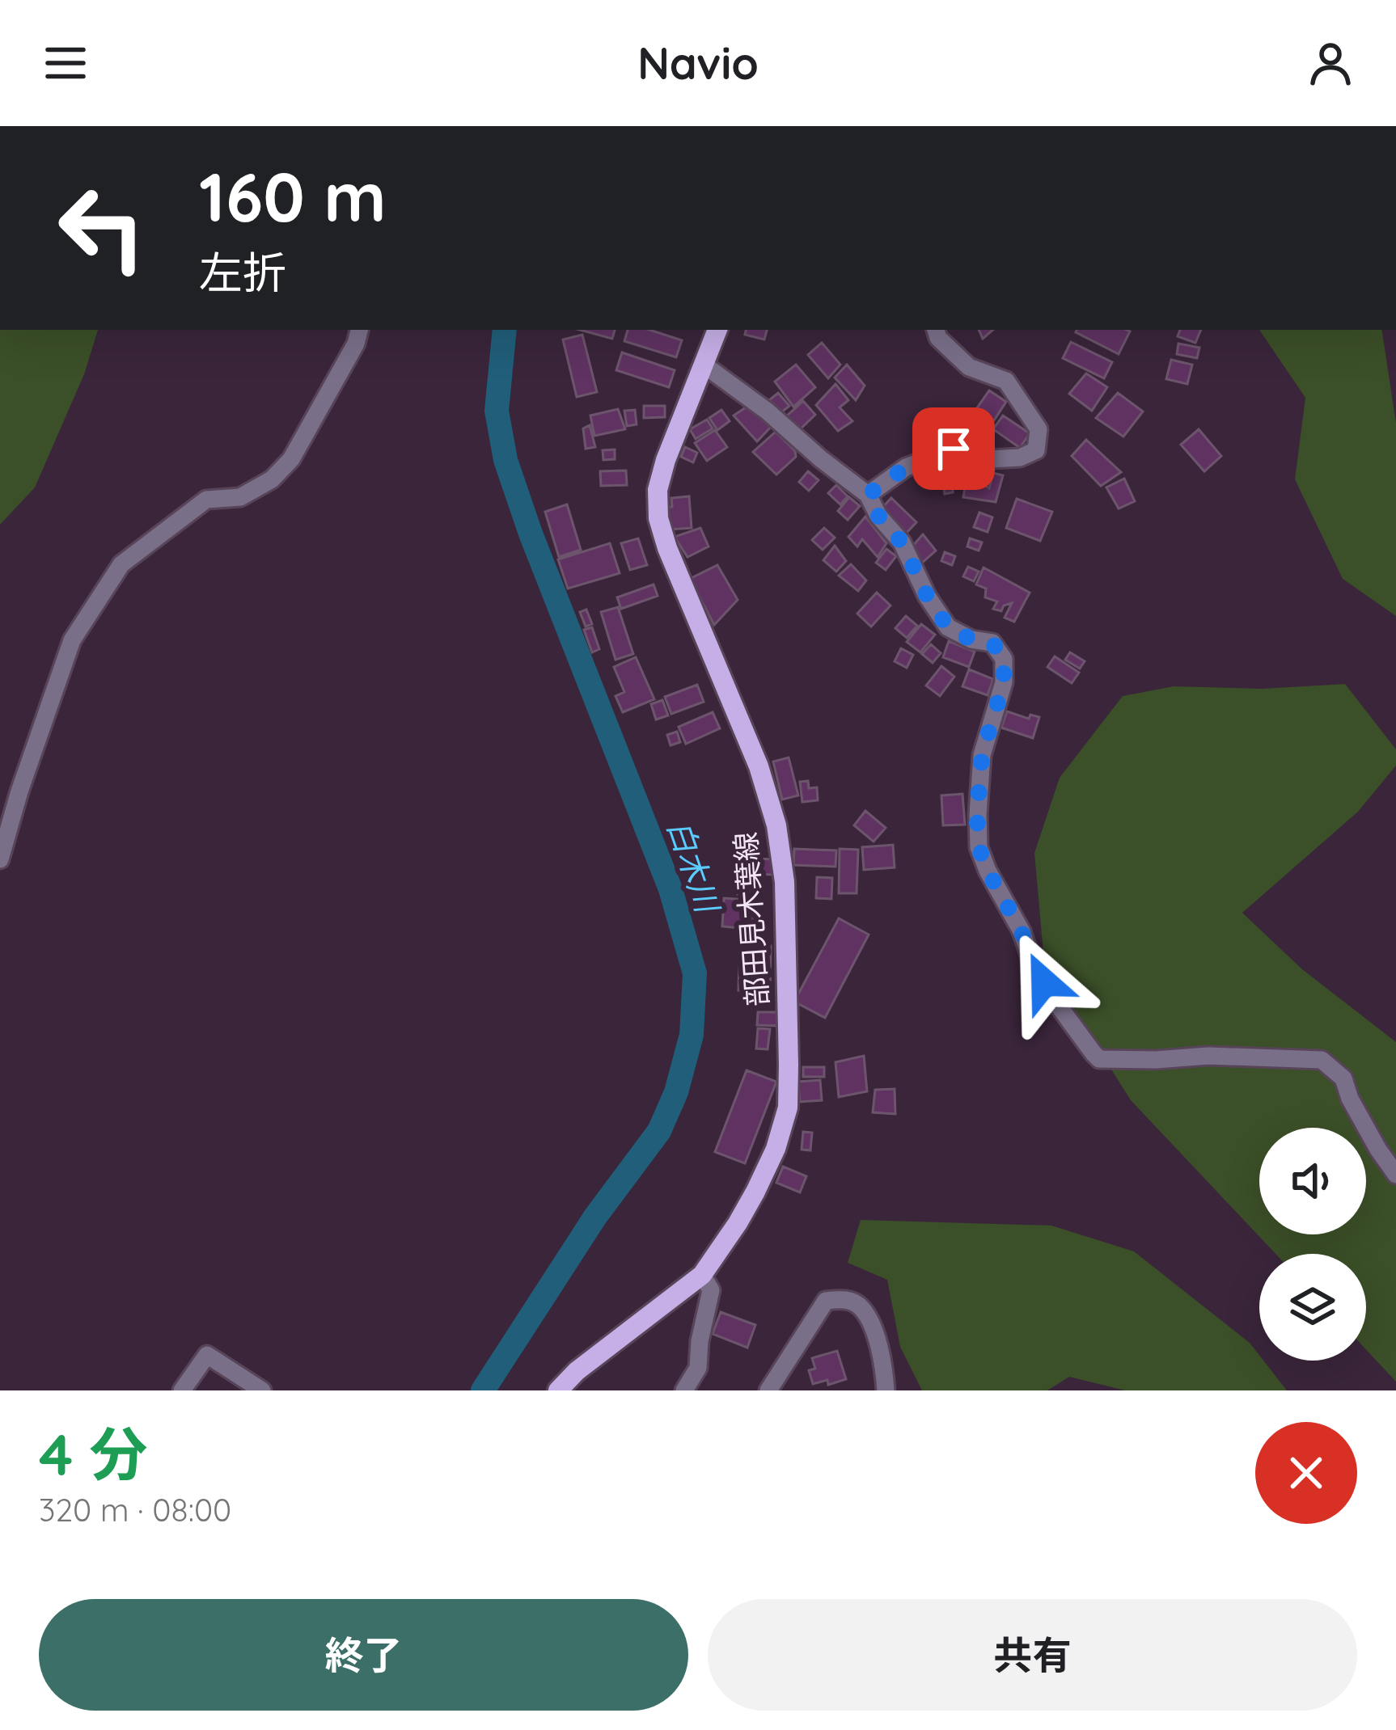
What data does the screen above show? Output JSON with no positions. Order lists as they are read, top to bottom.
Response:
{
  "streets": {
    "main road": ["部田見木葉線"]
  },
  "water": ["白木川"],
  "page": {
    "header": "Navio",
    "turn": ["160 m", "左折"],
    "heading": ["4 分", "320 m · 08:00"],
    "buttons": ["終了", "共有"]
  }
}
